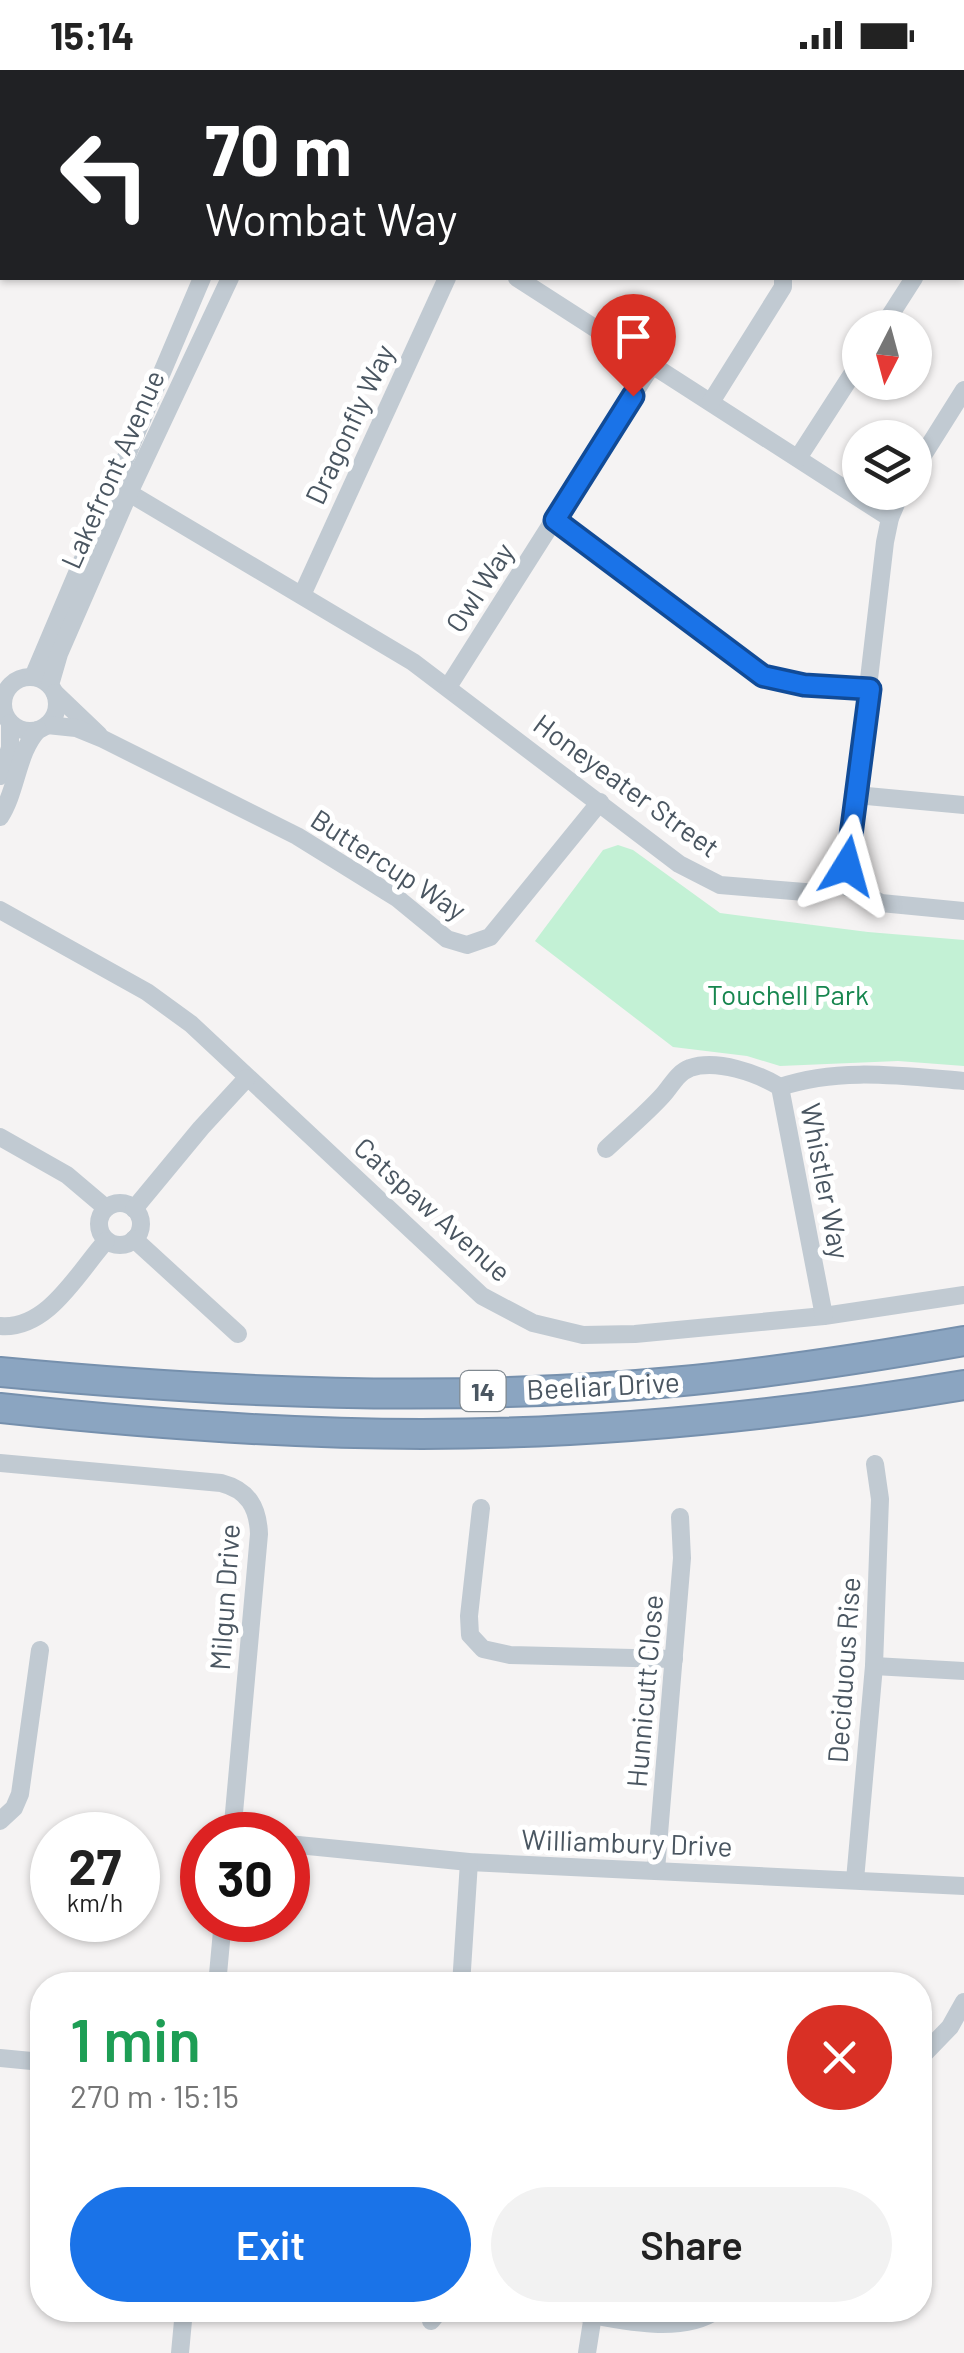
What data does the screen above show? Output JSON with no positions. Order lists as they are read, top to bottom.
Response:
{
  "streets": {
    "highway": ["Beeliar Drive", "14"],
    "street": [
      "Dragonfly Way",
      "Lakefront Avenue",
      "Owl Way",
      "Honeyeater Street",
      "Buttercup Way",
      "Whistler Way",
      "Catspaw Avenue",
      "Milgun Drive",
      "Deciduous Rise",
      "Hunnicutt Close",
      "Williambury Drive"
    ]
  },
  "crossings": [
    ["Dragonfly Way", "Honeyeater Street"],
    ["Lakefront Avenue", "Honeyeater Street"],
    ["Lakefront Avenue", "Buttercup Way"],
    ["Owl Way", "Honeyeater Street"],
    ["Honeyeater Street", "Buttercup Way"],
    ["Whistler Way", "Catspaw Avenue"],
    ["Deciduous Rise", "Williambury Drive"],
    ["Hunnicutt Close", "Williambury Drive"]
  ],
  "parks": ["Touchell Park"],
  "north": "bottom",
  "page": {
    "status": "15:14",
    "turn": ["70 m", "Wombat Way"],
    "speed": "27 km/h",
    "limit": "30",
    "heading": ["1 min", "270 m · 15:15"],
    "buttons": ["Exit", "Share"]
  }
}
